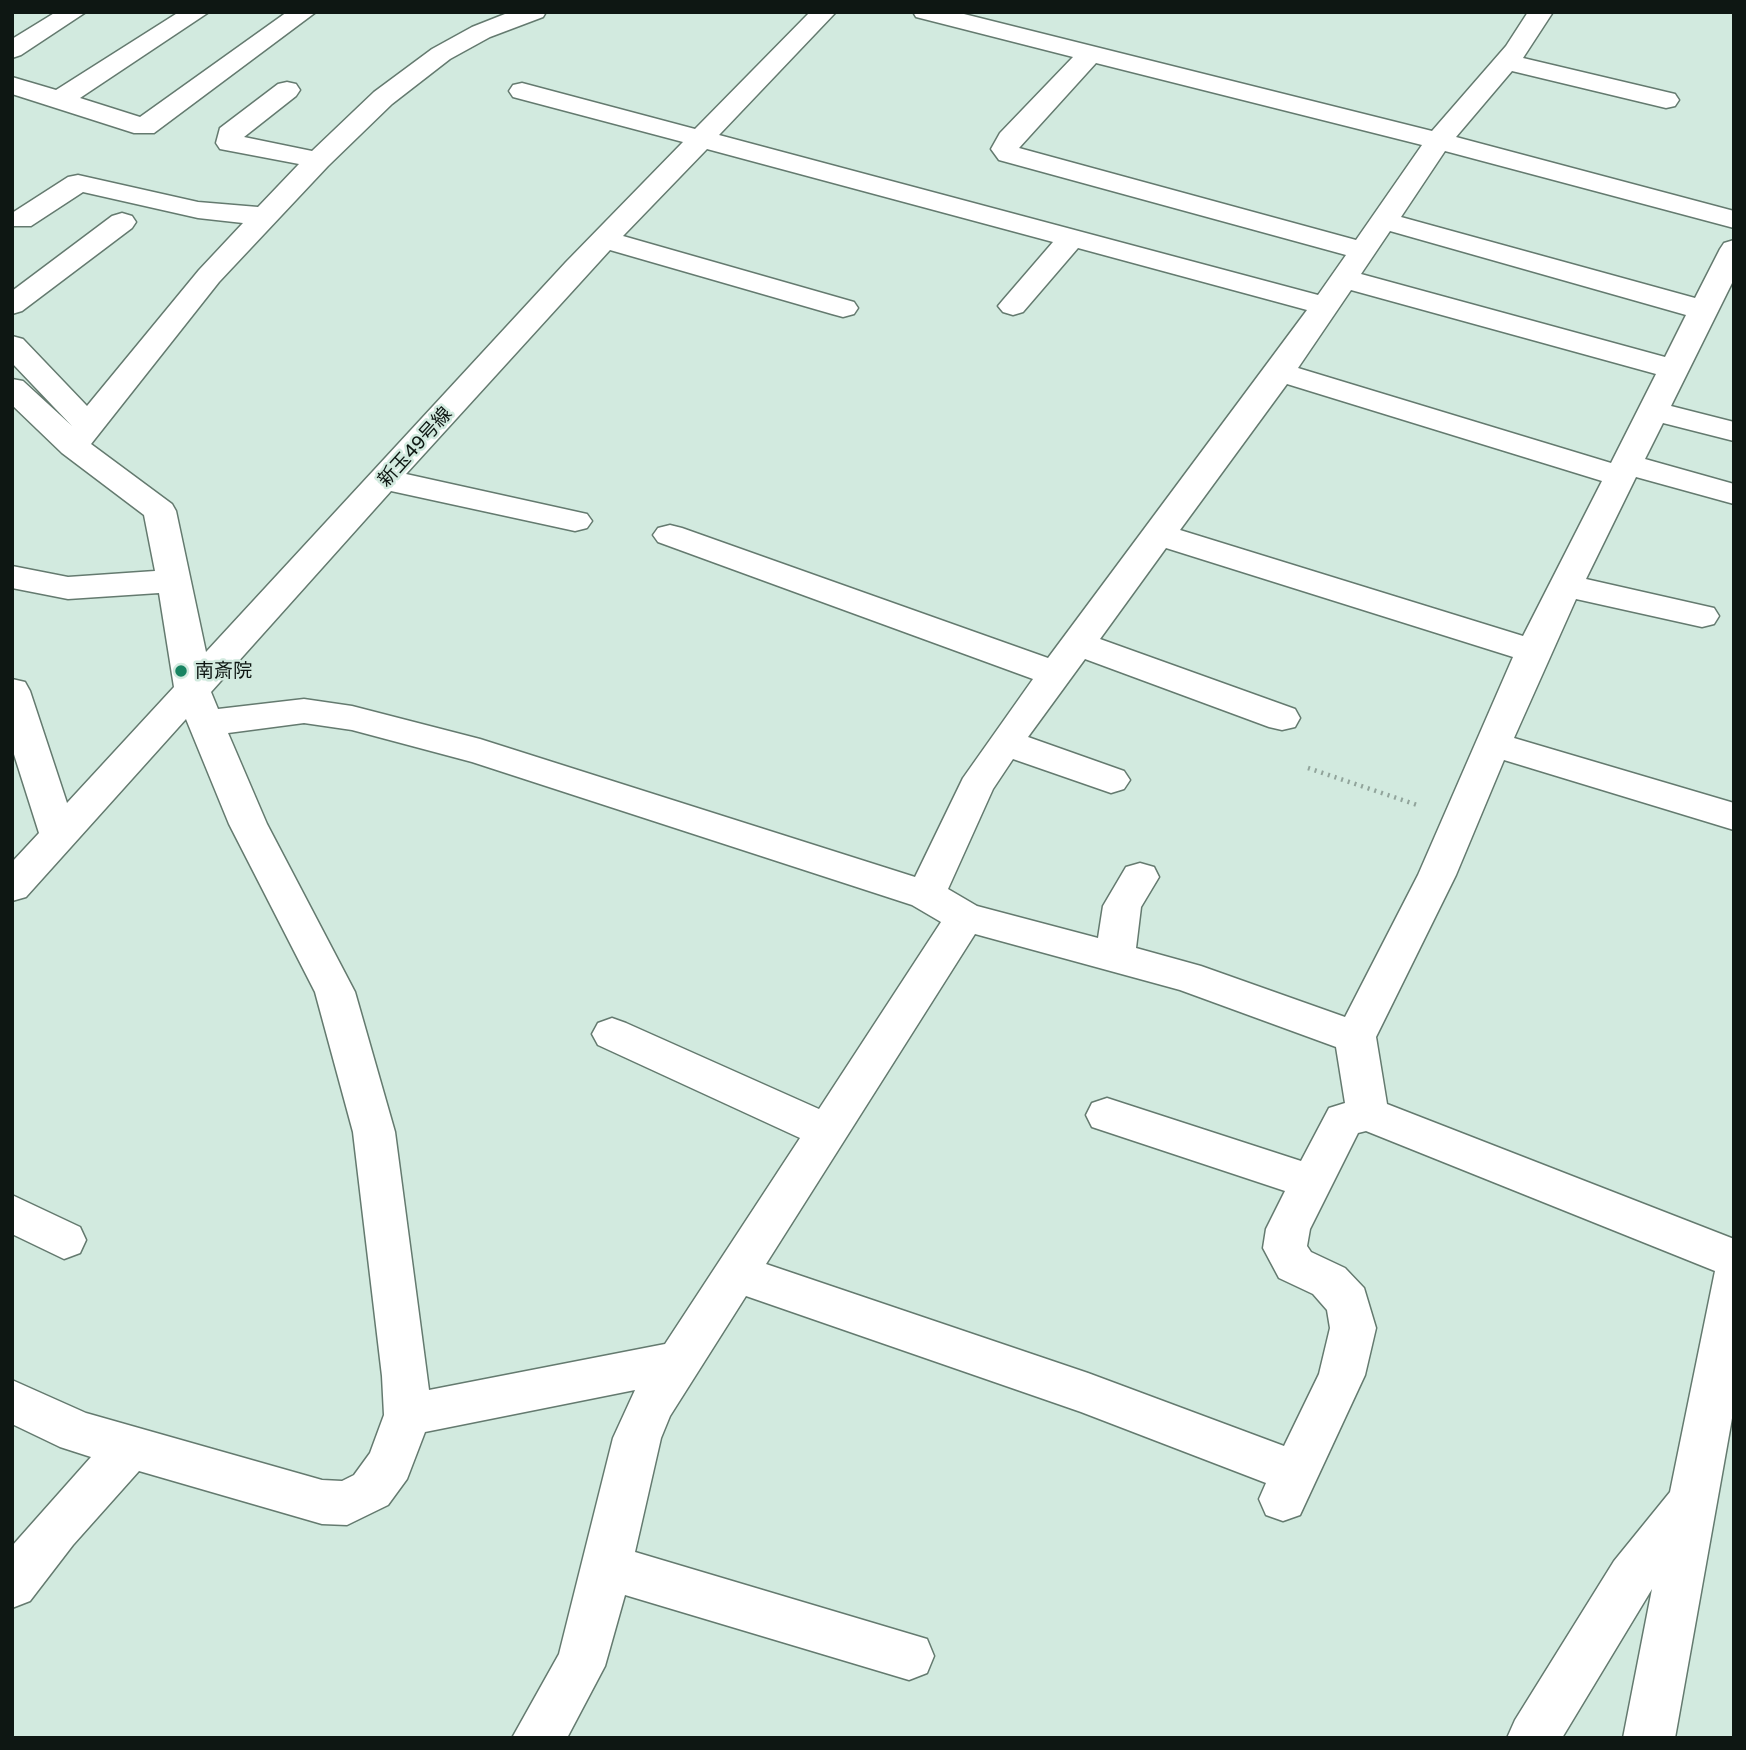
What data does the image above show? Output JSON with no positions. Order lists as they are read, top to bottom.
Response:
{
  "streets": {
    "street": ["新玉49号線"]
  },
  "places": ["南斎院"]
}
